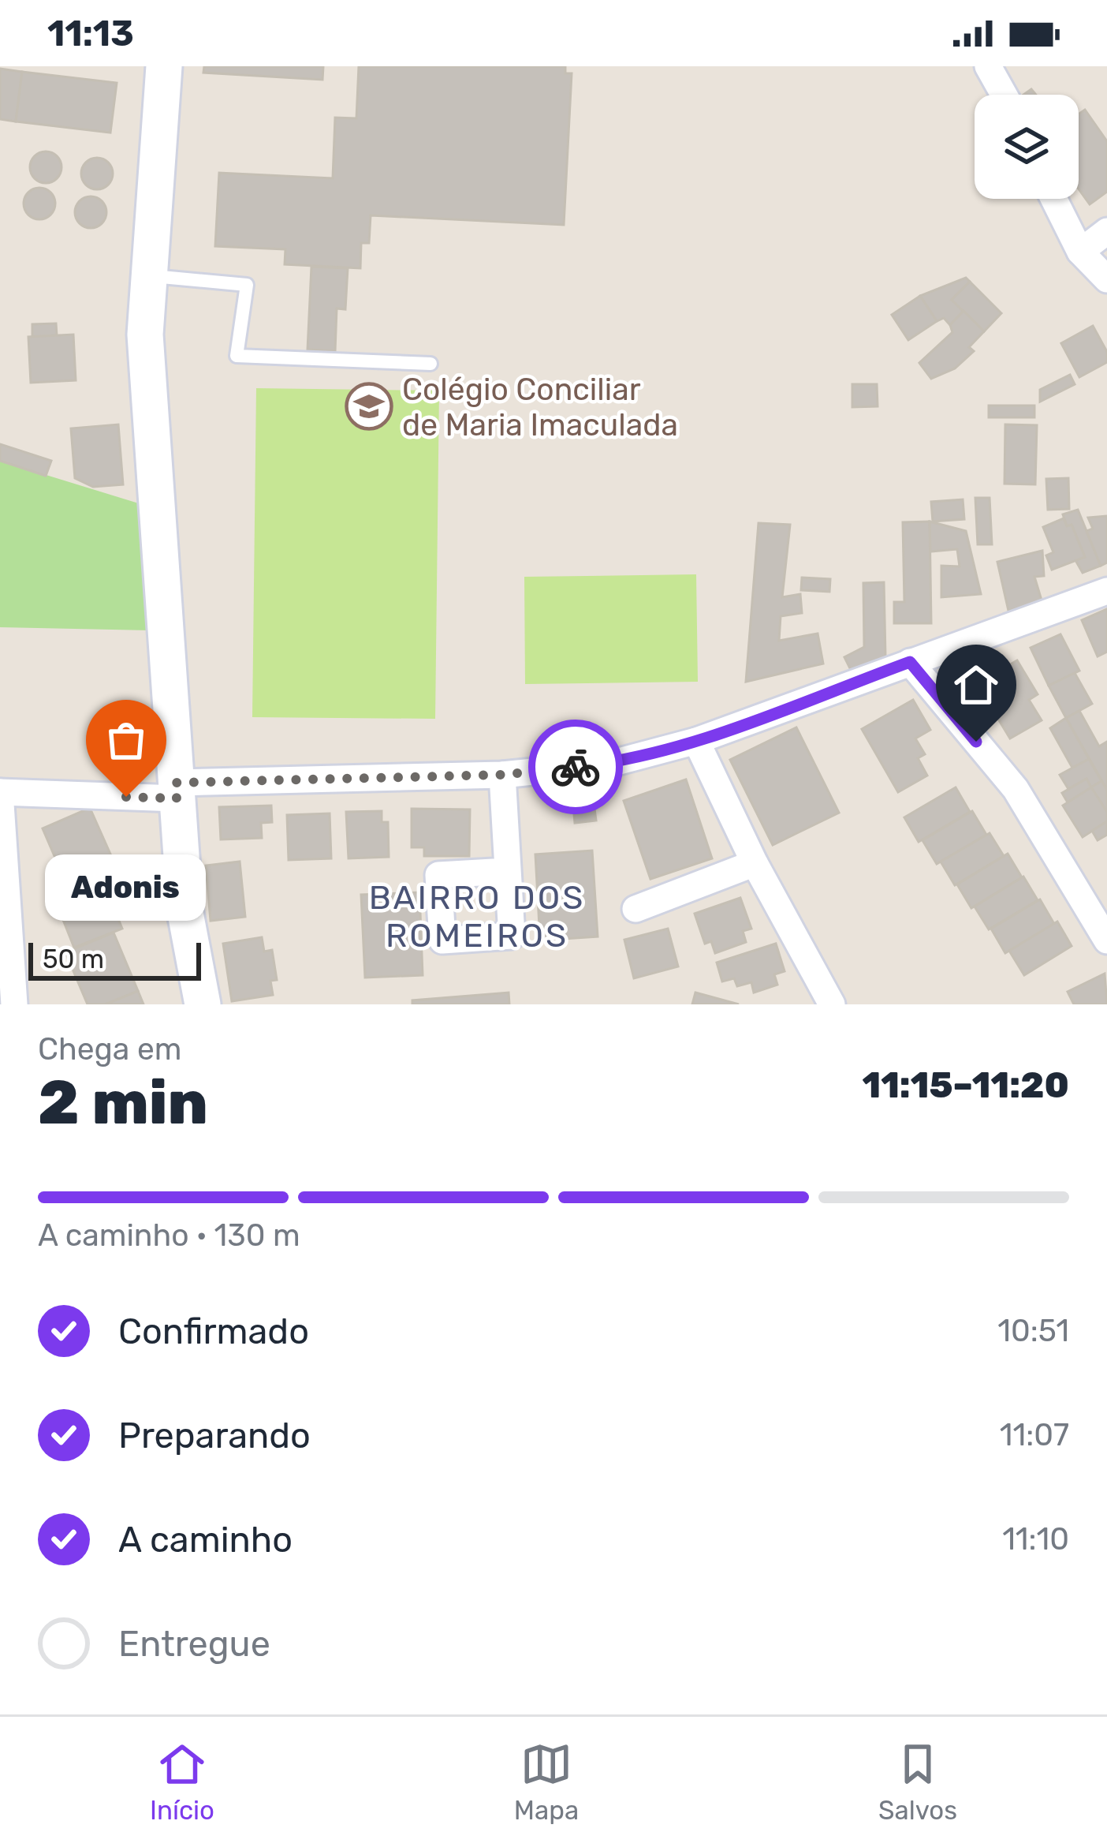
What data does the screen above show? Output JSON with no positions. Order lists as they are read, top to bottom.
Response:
{
  "districts": ["BAIRRO DOS ROMEIROS"],
  "places": {
    "school or university": ["Colégio Conciliar de Maria Imaculada"],
    "other": ["Adonis"]
  },
  "scale_bar": "50 m",
  "page": {
    "status": "11:13",
    "bubble": "Adonis",
    "scale": "50 m",
    "heading": ["2 min", "Chega em", "11:15–11:20"],
    "bar": "A caminho · 130 m",
    "list": [
      ["Confirmado", "10:51"],
      ["Preparando", "11:07"],
      ["A caminho", "11:10"],
      "Entregue"
    ],
    "tabs": ["Início", "Mapa", "Salvos"]
  }
}
